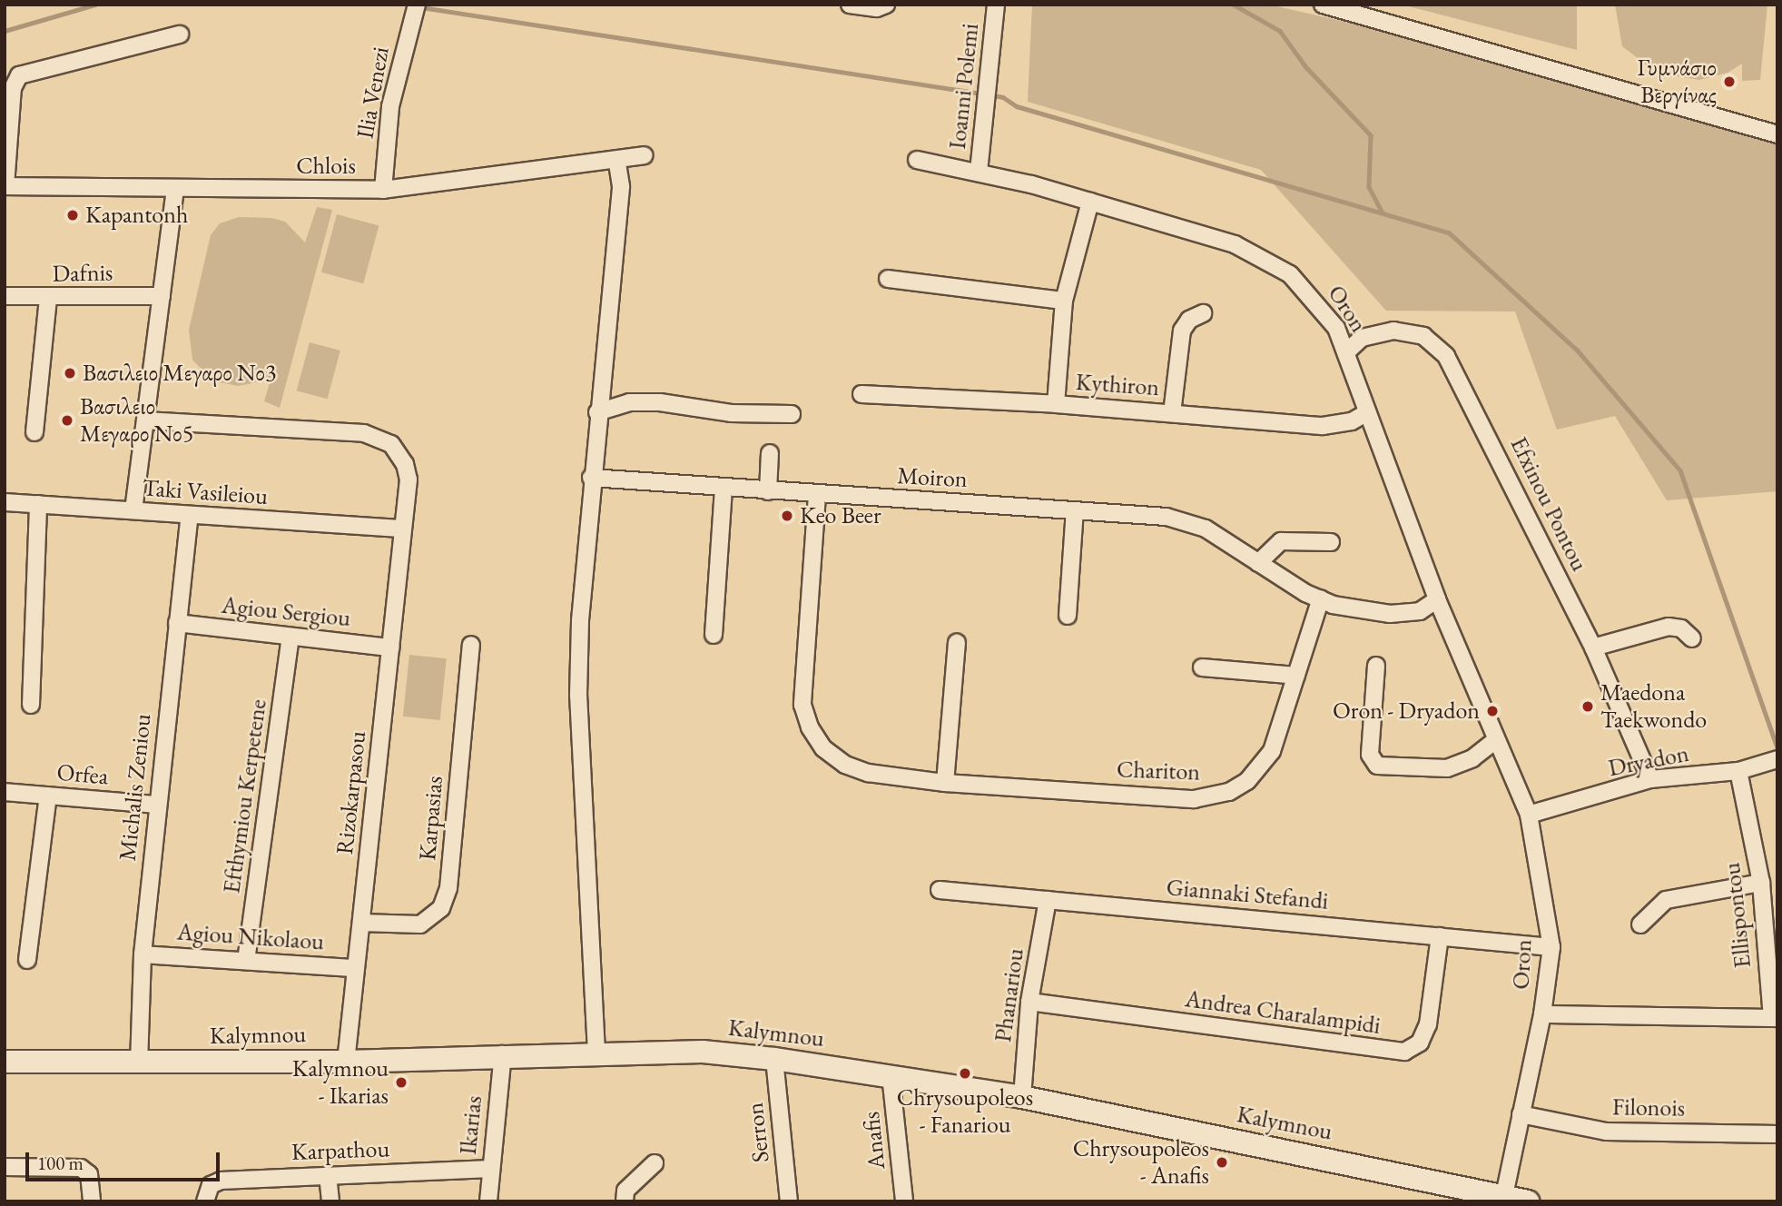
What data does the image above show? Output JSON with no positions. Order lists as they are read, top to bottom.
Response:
{
  "streets": {
    "street": [
      "Ioanni Polemi",
      "Ilia Venezi",
      "Chlois",
      "Dafnis",
      "Oron",
      "Kythiron",
      "Moiron",
      "Taki Vasileiou",
      "Efxinou Pontou",
      "Agiou Sergiou",
      "Dryadon",
      "Chariton",
      "Orfea",
      "Michalis Zeniou",
      "Rizokarpasou",
      "Efthymiou Kerpetene",
      "Karpasias",
      "Giannaki Stefandi",
      "Ellispontou",
      "Agiou Nikolaou",
      "Phanariou",
      "Andrea Charalampidi",
      "Kalymnou",
      "Filonois",
      "Ikarias",
      "Serron",
      "Anafis",
      "Karpathou"
    ]
  },
  "crossings": [
    ["Ioanni Polemi", "Oron"],
    ["Ilia Venezi", "Chlois"],
    ["Oron", "Kythiron"],
    ["Oron", "Moiron"],
    ["Oron", "Efxinou Pontou"],
    ["Oron", "Dryadon"],
    ["Oron", "Giannaki Stefandi"],
    ["Oron", "Kalymnou"],
    ["Oron", "Filonois"],
    ["Moiron", "Chariton"],
    ["Taki Vasileiou", "Michalis Zeniou"],
    ["Taki Vasileiou", "Rizokarpasou"],
    ["Efxinou Pontou", "Dryadon"],
    ["Agiou Sergiou", "Michalis Zeniou"],
    ["Agiou Sergiou", "Rizokarpasou"],
    ["Agiou Sergiou", "Efthymiou Kerpetene"],
    ["Dryadon", "Ellispontou"],
    ["Orfea", "Michalis Zeniou"],
    ["Michalis Zeniou", "Agiou Nikolaou"],
    ["Michalis Zeniou", "Kalymnou"],
    ["Rizokarpasou", "Karpasias"],
    ["Rizokarpasou", "Agiou Nikolaou"],
    ["Rizokarpasou", "Kalymnou"],
    ["Efthymiou Kerpetene", "Agiou Nikolaou"],
    ["Giannaki Stefandi", "Phanariou"],
    ["Giannaki Stefandi", "Andrea Charalampidi"],
    ["Phanariou", "Andrea Charalampidi"],
    ["Phanariou", "Kalymnou"],
    ["Kalymnou", "Ikarias"],
    ["Kalymnou", "Serron"],
    ["Kalymnou", "Anafis"],
    ["Ikarias", "Karpathou"]
  ],
  "places": [
    "Γυμνάσιο Βεργίνας",
    "Kapantonh",
    "Βασιλειο Μεγαρο Νο3",
    "Βασιλειο Μεγαρο Νο5",
    "Keo Beer",
    "Maedona Taekwondo",
    "Oron - Dryadon",
    "Chrysoupoleos - Fanariou",
    "Kalymnou - Ikarias",
    "Chrysoupoleos - Anafis"
  ],
  "scale_bar": "100 m"
}
